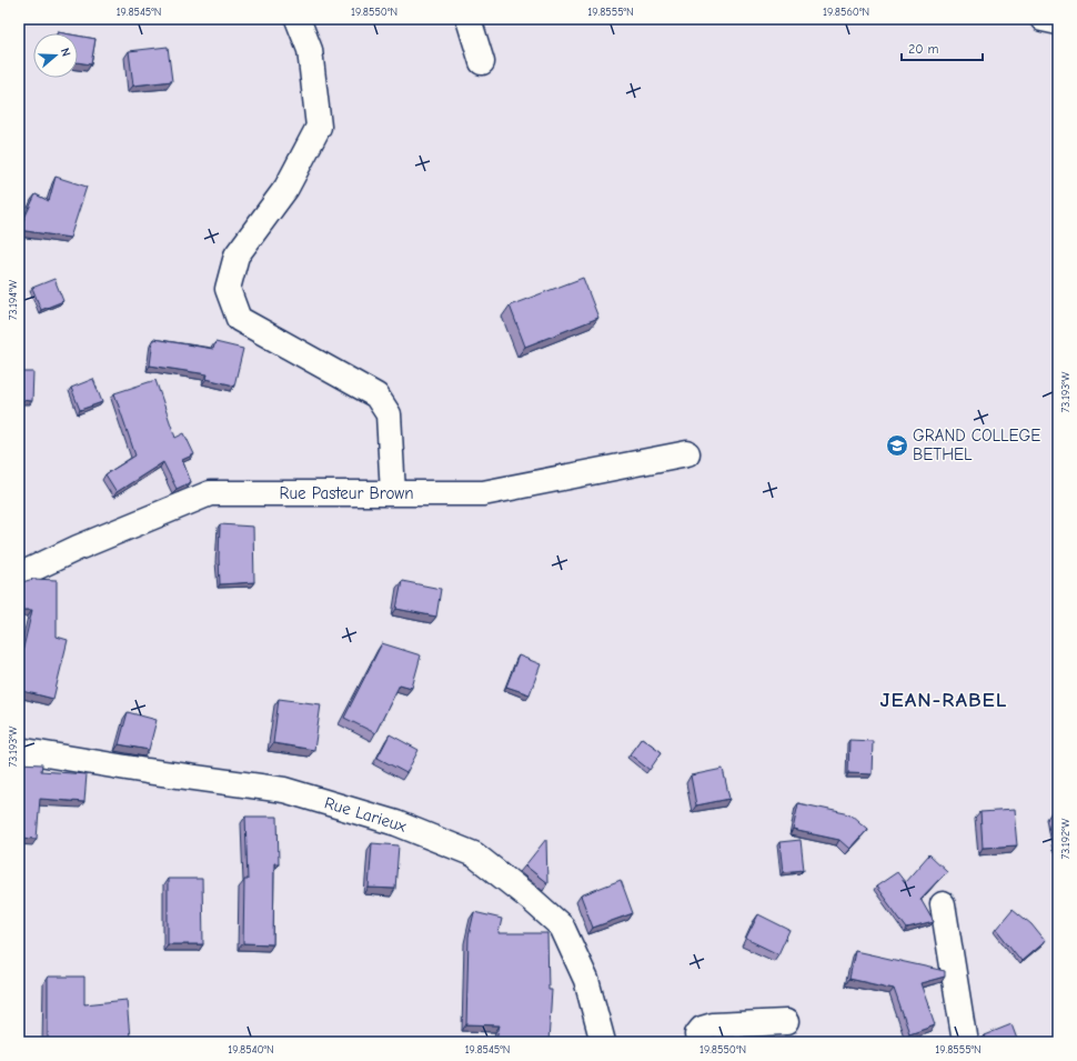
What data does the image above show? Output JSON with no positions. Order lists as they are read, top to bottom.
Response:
{
  "streets": {
    "street": ["Rue Pasteur Brown", "Rue Larieux"]
  },
  "districts": ["JEAN-RABEL"],
  "places": {
    "school or university": ["GRAND COLLEGE BETHEL"]
  },
  "scale_bar": "20 m",
  "north": "right",
  "coordinates": [
    "19.8545°N",
    "19.8550°N",
    "19.8555°N",
    "19.8560°N",
    "73.194°W",
    "73.193°W",
    "73.192°W",
    "19.8540°N"
  ]
}
